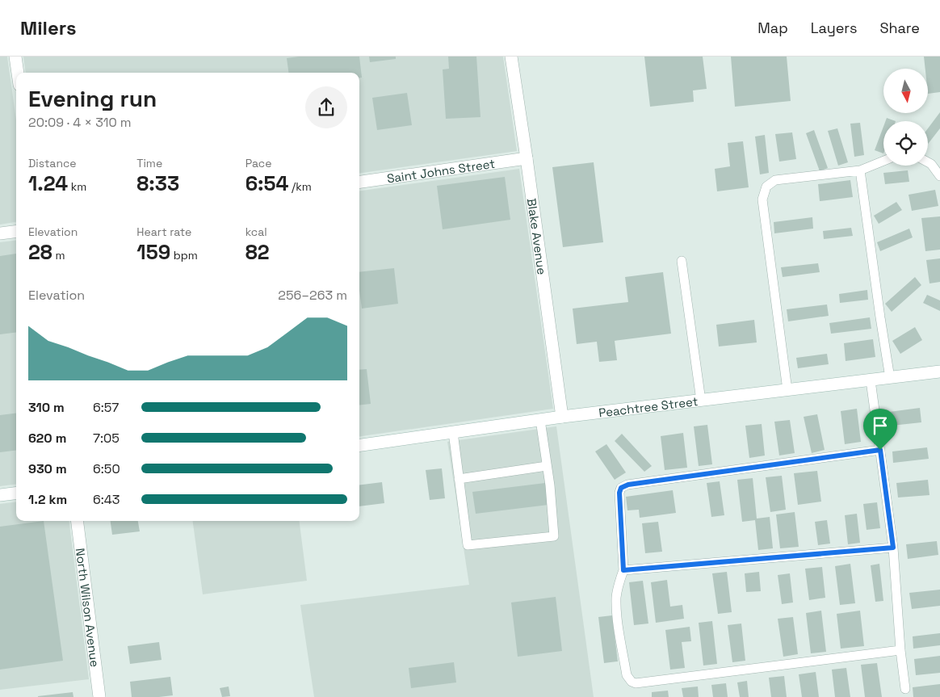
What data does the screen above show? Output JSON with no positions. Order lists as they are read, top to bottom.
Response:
{
  "streets": {
    "street": [
      "Saint Johns Street",
      "Blake Avenue",
      "Peachtree Street",
      "North Wilson Avenue"
    ]
  },
  "crossings": [
    ["Saint Johns Street", "Blake Avenue"],
    ["Blake Avenue", "Peachtree Street"]
  ],
  "north": "bottom",
  "page": {
    "header": "Milers",
    "nav": ["Map", "Layers", "Share"],
    "heading": ["Evening run", "20:09 · 4 × 310 m"],
    "stats": [
      ["Distance", "1.24 km"],
      ["Time", "8:33"],
      ["Pace", "6:54 /km"],
      ["Elevation", "28 m"],
      ["Heart rate", "159 bpm"],
      ["kcal", "82"]
    ],
    "chart": ["Elevation", "256–263 m"],
    "list": [
      {
        "name": "310 m",
        "note": "6:57"
      },
      {
        "name": "620 m",
        "note": "7:05"
      },
      {
        "name": "930 m",
        "note": "6:50"
      },
      {
        "name": "1.2 km",
        "note": "6:43"
      }
    ]
  }
}
